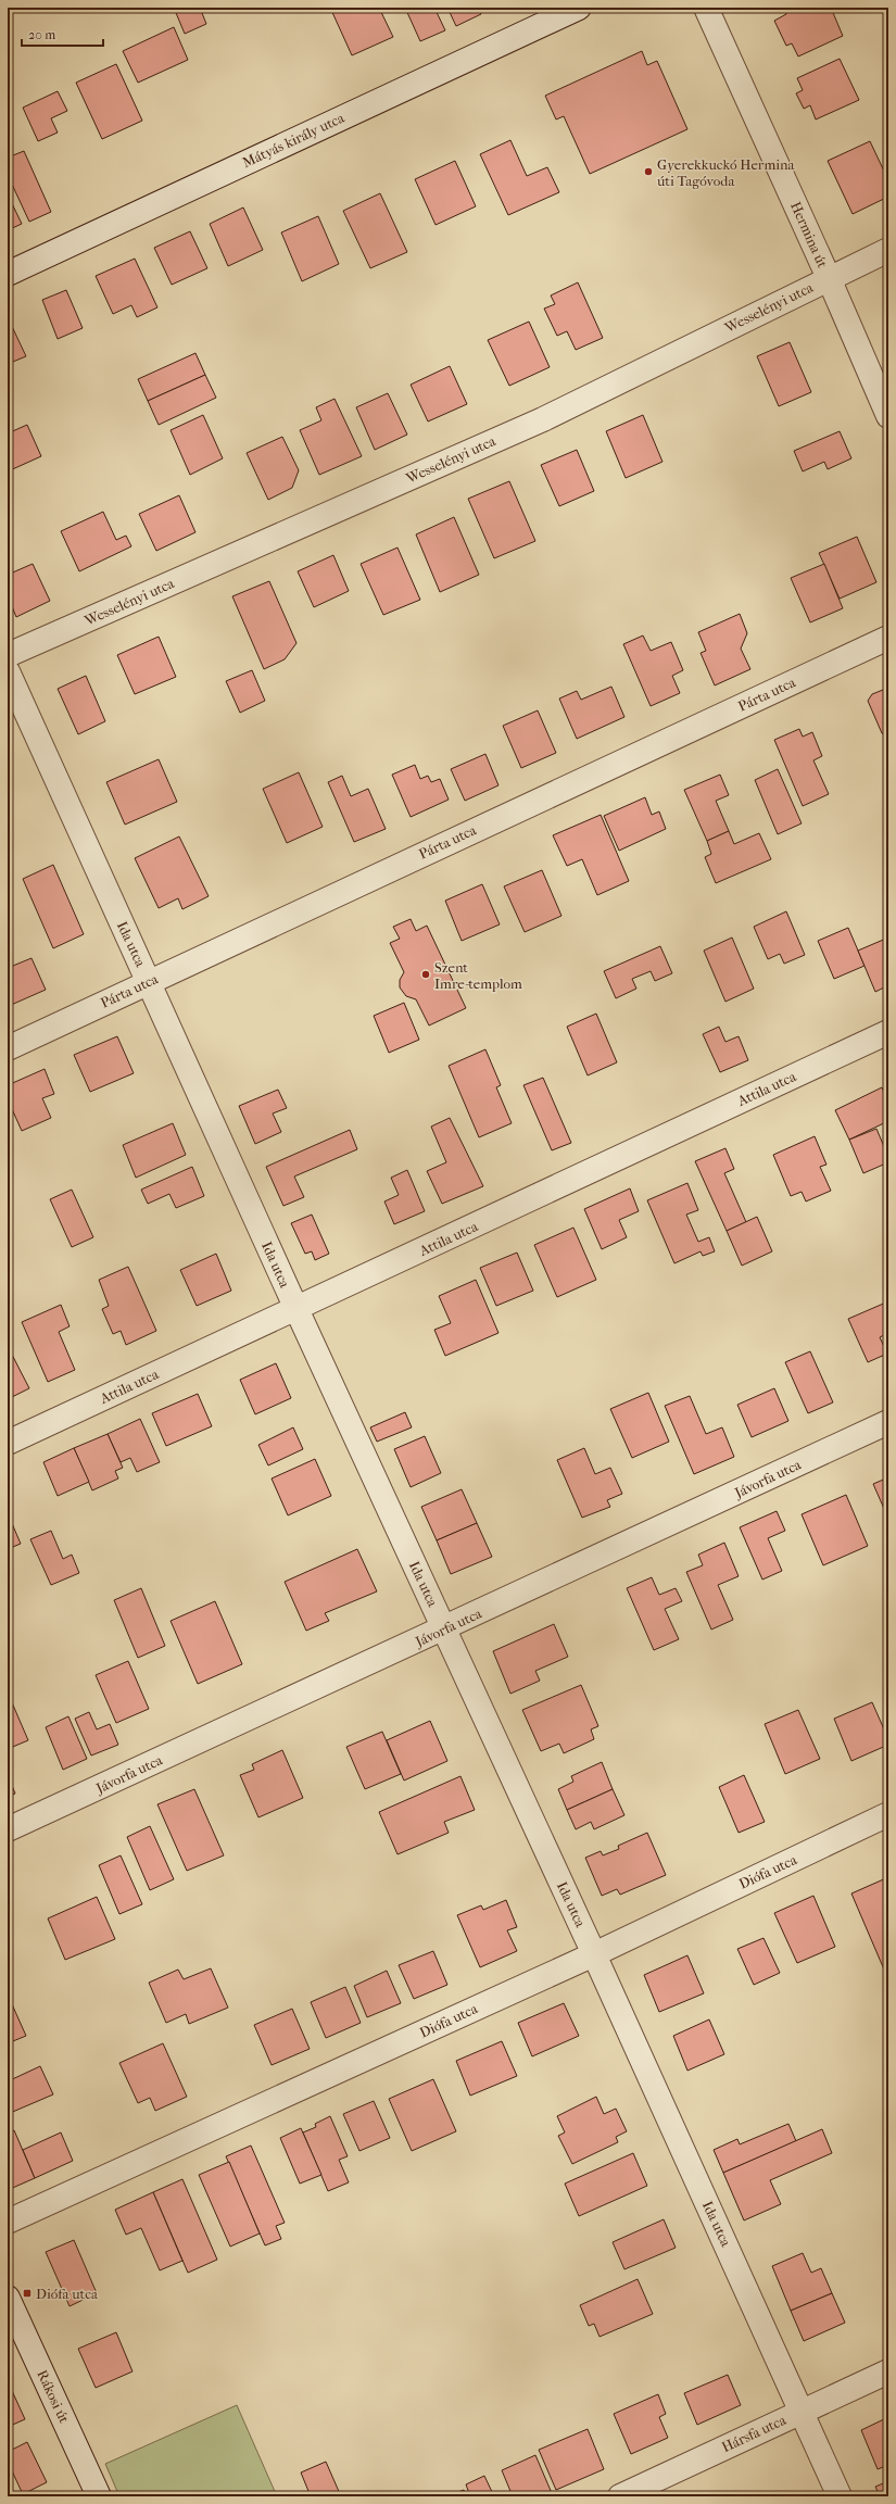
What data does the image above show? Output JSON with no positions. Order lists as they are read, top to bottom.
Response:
{
  "streets": {
    "street": [
      "Mátyás király utca",
      "Hermina út",
      "Wesselényi utca",
      "Párta utca",
      "Ida utca",
      "Attila utca",
      "Jávorfa utca",
      "Diófa utca",
      "Rákosi út",
      "Hársfa utca"
    ]
  },
  "crossings": [
    ["Hermina út", "Wesselényi utca"],
    ["Párta utca", "Ida utca"],
    ["Ida utca", "Attila utca"],
    ["Ida utca", "Jávorfa utca"],
    ["Ida utca", "Diófa utca"],
    ["Ida utca", "Hársfa utca"]
  ],
  "places": {
    "other": ["Gyerekkuckó Hermina úti Tagóvoda", "Szent Imre-templom"],
    "transit": ["Diófa utca"]
  },
  "scale_bar": "20 m"
}
